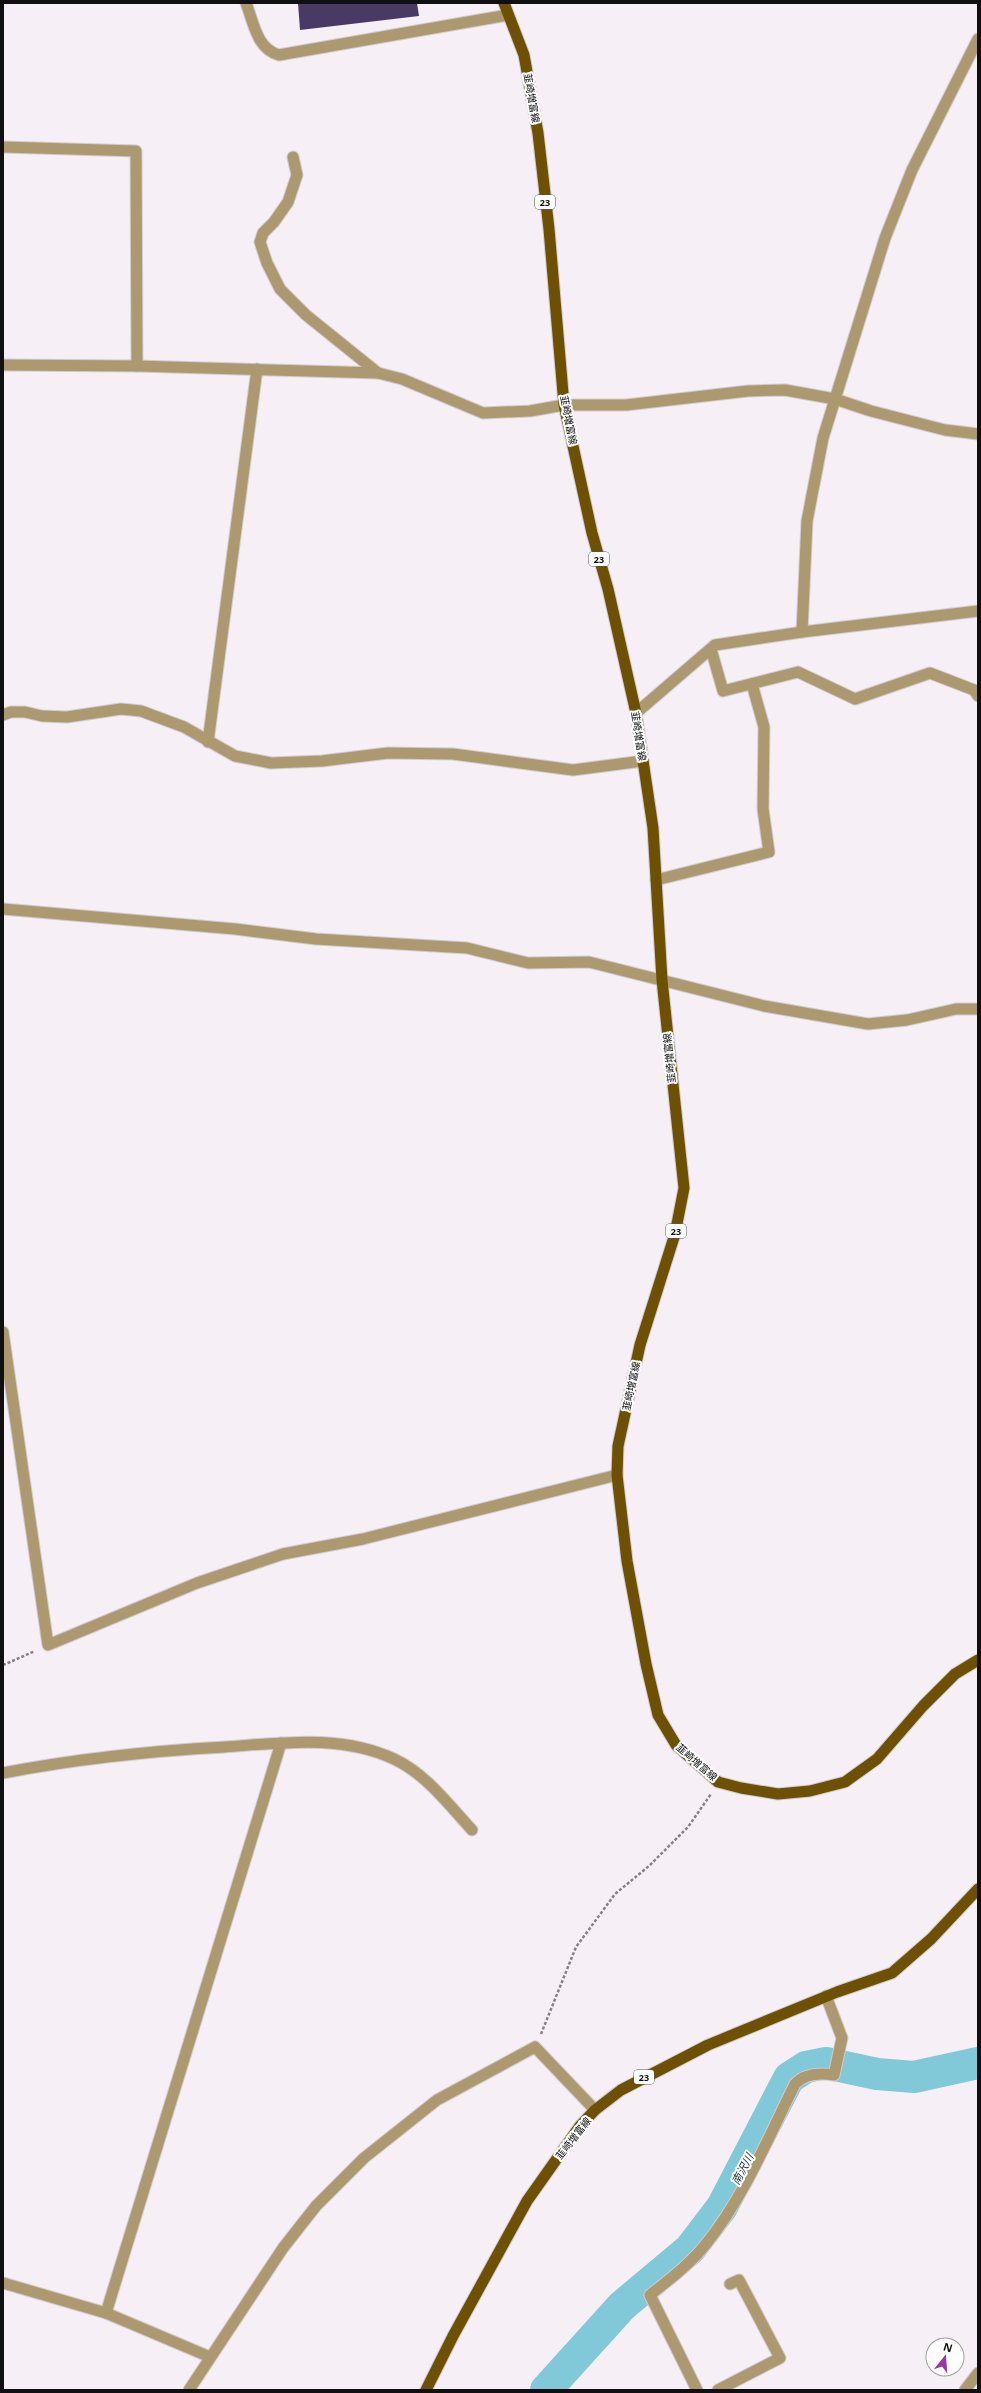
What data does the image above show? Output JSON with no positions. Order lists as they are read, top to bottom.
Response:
{
  "streets": {
    "main road": ["韮崎増富線", "23"]
  },
  "water": ["南沢川"],
  "north": "top"
}
